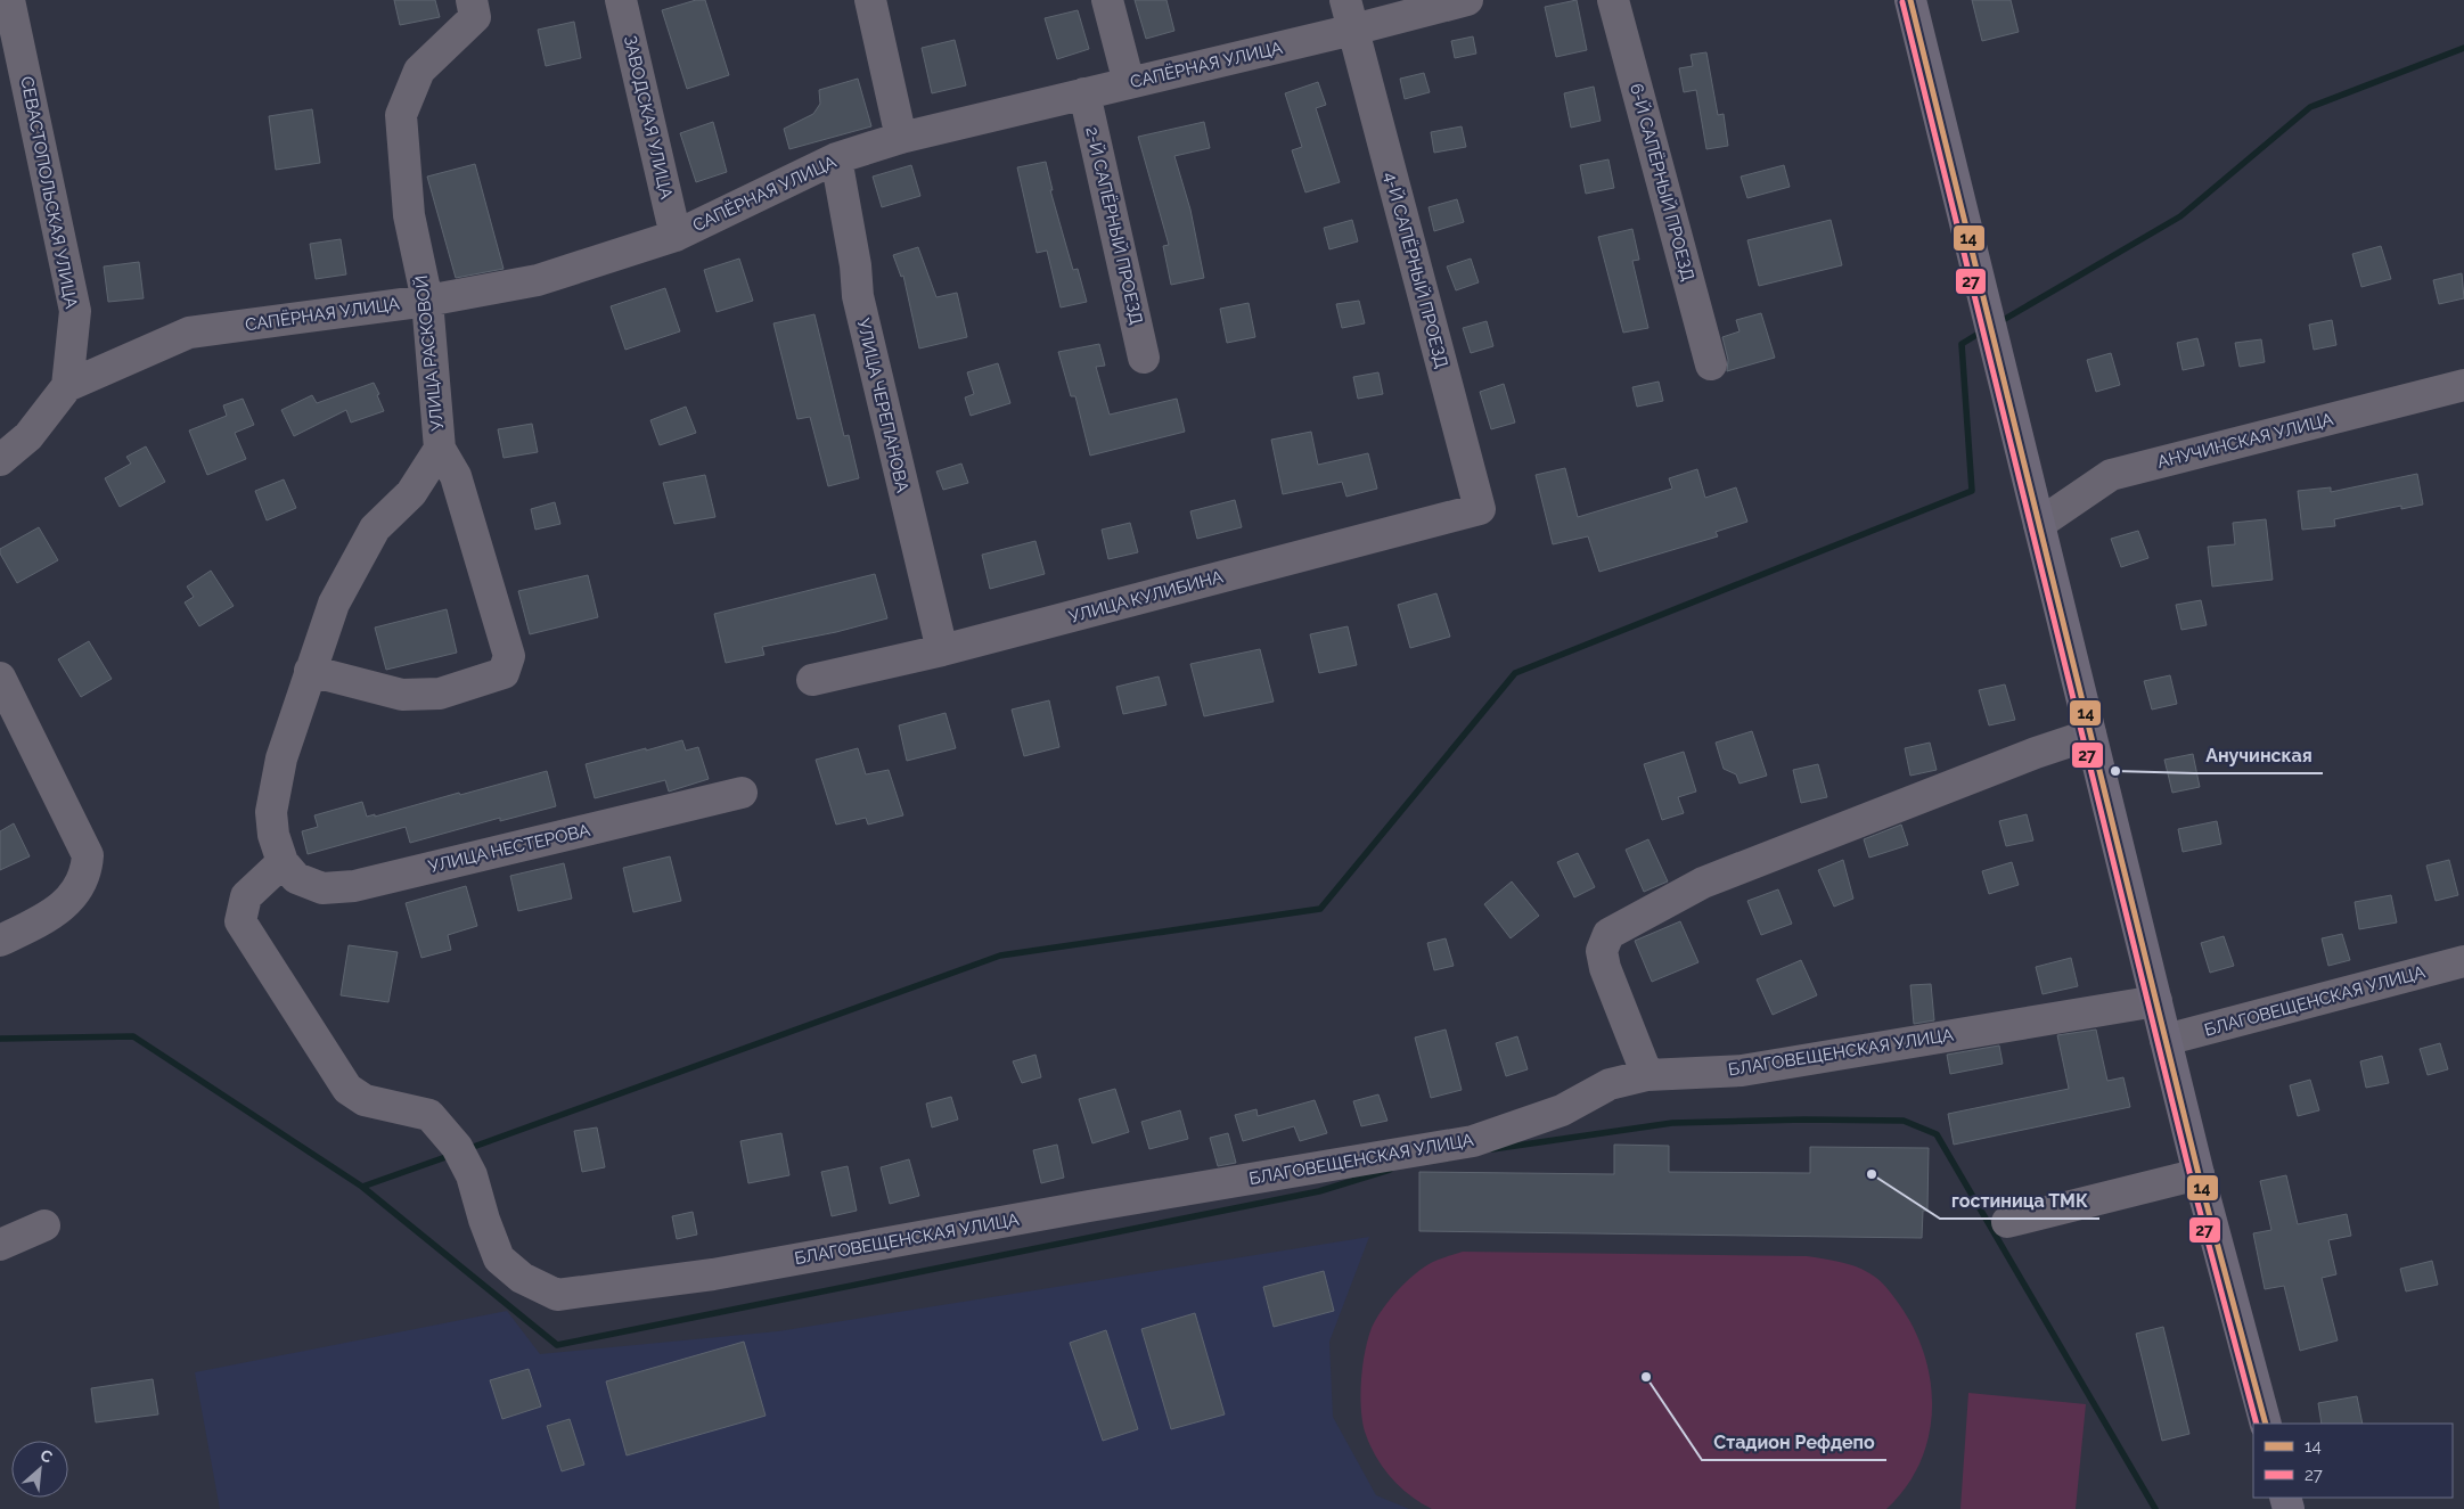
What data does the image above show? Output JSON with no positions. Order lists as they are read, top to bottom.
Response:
{
  "streets": {
    "street": [
      "САПЁРНАЯ УЛИЦА",
      "ЗАВОДСКАЯ УЛИЦА",
      "6-Й САПЁРНЫЙ ПРОЕЗД",
      "СЕВАСТОПОЛЬСКАЯ УЛИЦА",
      "2-Й САПЁРНЫЙ ПРОЕЗД",
      "4-Й САПЁРНЫЙ ПРОЕЗД",
      "УЛИЦА РАСКОВОЙ",
      "УЛИЦА ЧЕРЕПАНОВА",
      "АНУЧИНСКАЯ УЛИЦА",
      "УЛИЦА КУЛИБИНА",
      "УЛИЦА НЕСТЕРОВА",
      "БЛАГОВЕЩЕНСКАЯ УЛИЦА"
    ]
  },
  "crossings": [
    ["САПЁРНАЯ УЛИЦА", "ЗАВОДСКАЯ УЛИЦА"],
    ["САПЁРНАЯ УЛИЦА", "СЕВАСТОПОЛЬСКАЯ УЛИЦА"],
    ["САПЁРНАЯ УЛИЦА", "2-Й САПЁРНЫЙ ПРОЕЗД"],
    ["САПЁРНАЯ УЛИЦА", "4-Й САПЁРНЫЙ ПРОЕЗД"],
    ["САПЁРНАЯ УЛИЦА", "УЛИЦА РАСКОВОЙ"],
    ["САПЁРНАЯ УЛИЦА", "УЛИЦА ЧЕРЕПАНОВА"],
    ["4-Й САПЁРНЫЙ ПРОЕЗД", "УЛИЦА КУЛИБИНА"],
    ["УЛИЦА ЧЕРЕПАНОВА", "УЛИЦА КУЛИБИНА"],
    ["УЛИЦА НЕСТЕРОВА", "БЛАГОВЕЩЕНСКАЯ УЛИЦА"]
  ],
  "places": ["Анучинская", "гостиница ТМК", "Стадион Рефдепо"],
  "lines": ["transit line 14", "transit line 27"],
  "legend": ["14", "27"],
  "north": "top right"
}
